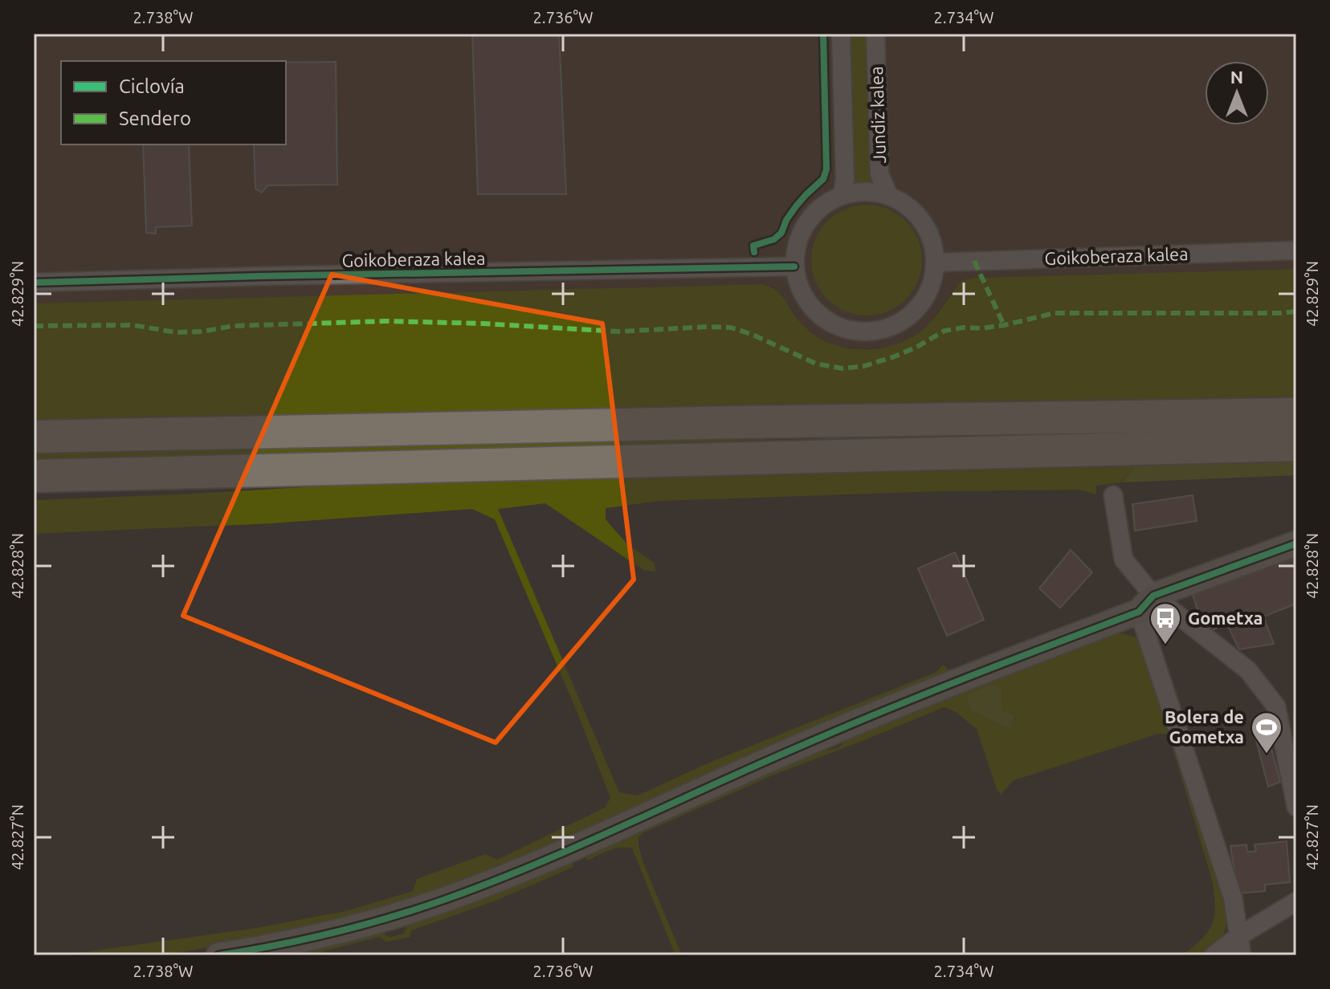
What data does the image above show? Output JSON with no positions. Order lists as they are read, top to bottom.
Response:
{
  "streets": {
    "street": ["Jundiz kalea", "Goikoberaza kalea"]
  },
  "crossings": [
    ["Jundiz kalea", "Goikoberaza kalea"]
  ],
  "places": {
    "bus stop": ["Gometxa"],
    "sports": ["Bolera de Gometxa"]
  },
  "legend": ["Ciclovía", "Sendero"],
  "north": "top",
  "coordinates": [
    "2.738°W",
    "2.736°W",
    "2.734°W",
    "42.829°N",
    "42.828°N",
    "42.827°N"
  ]
}
